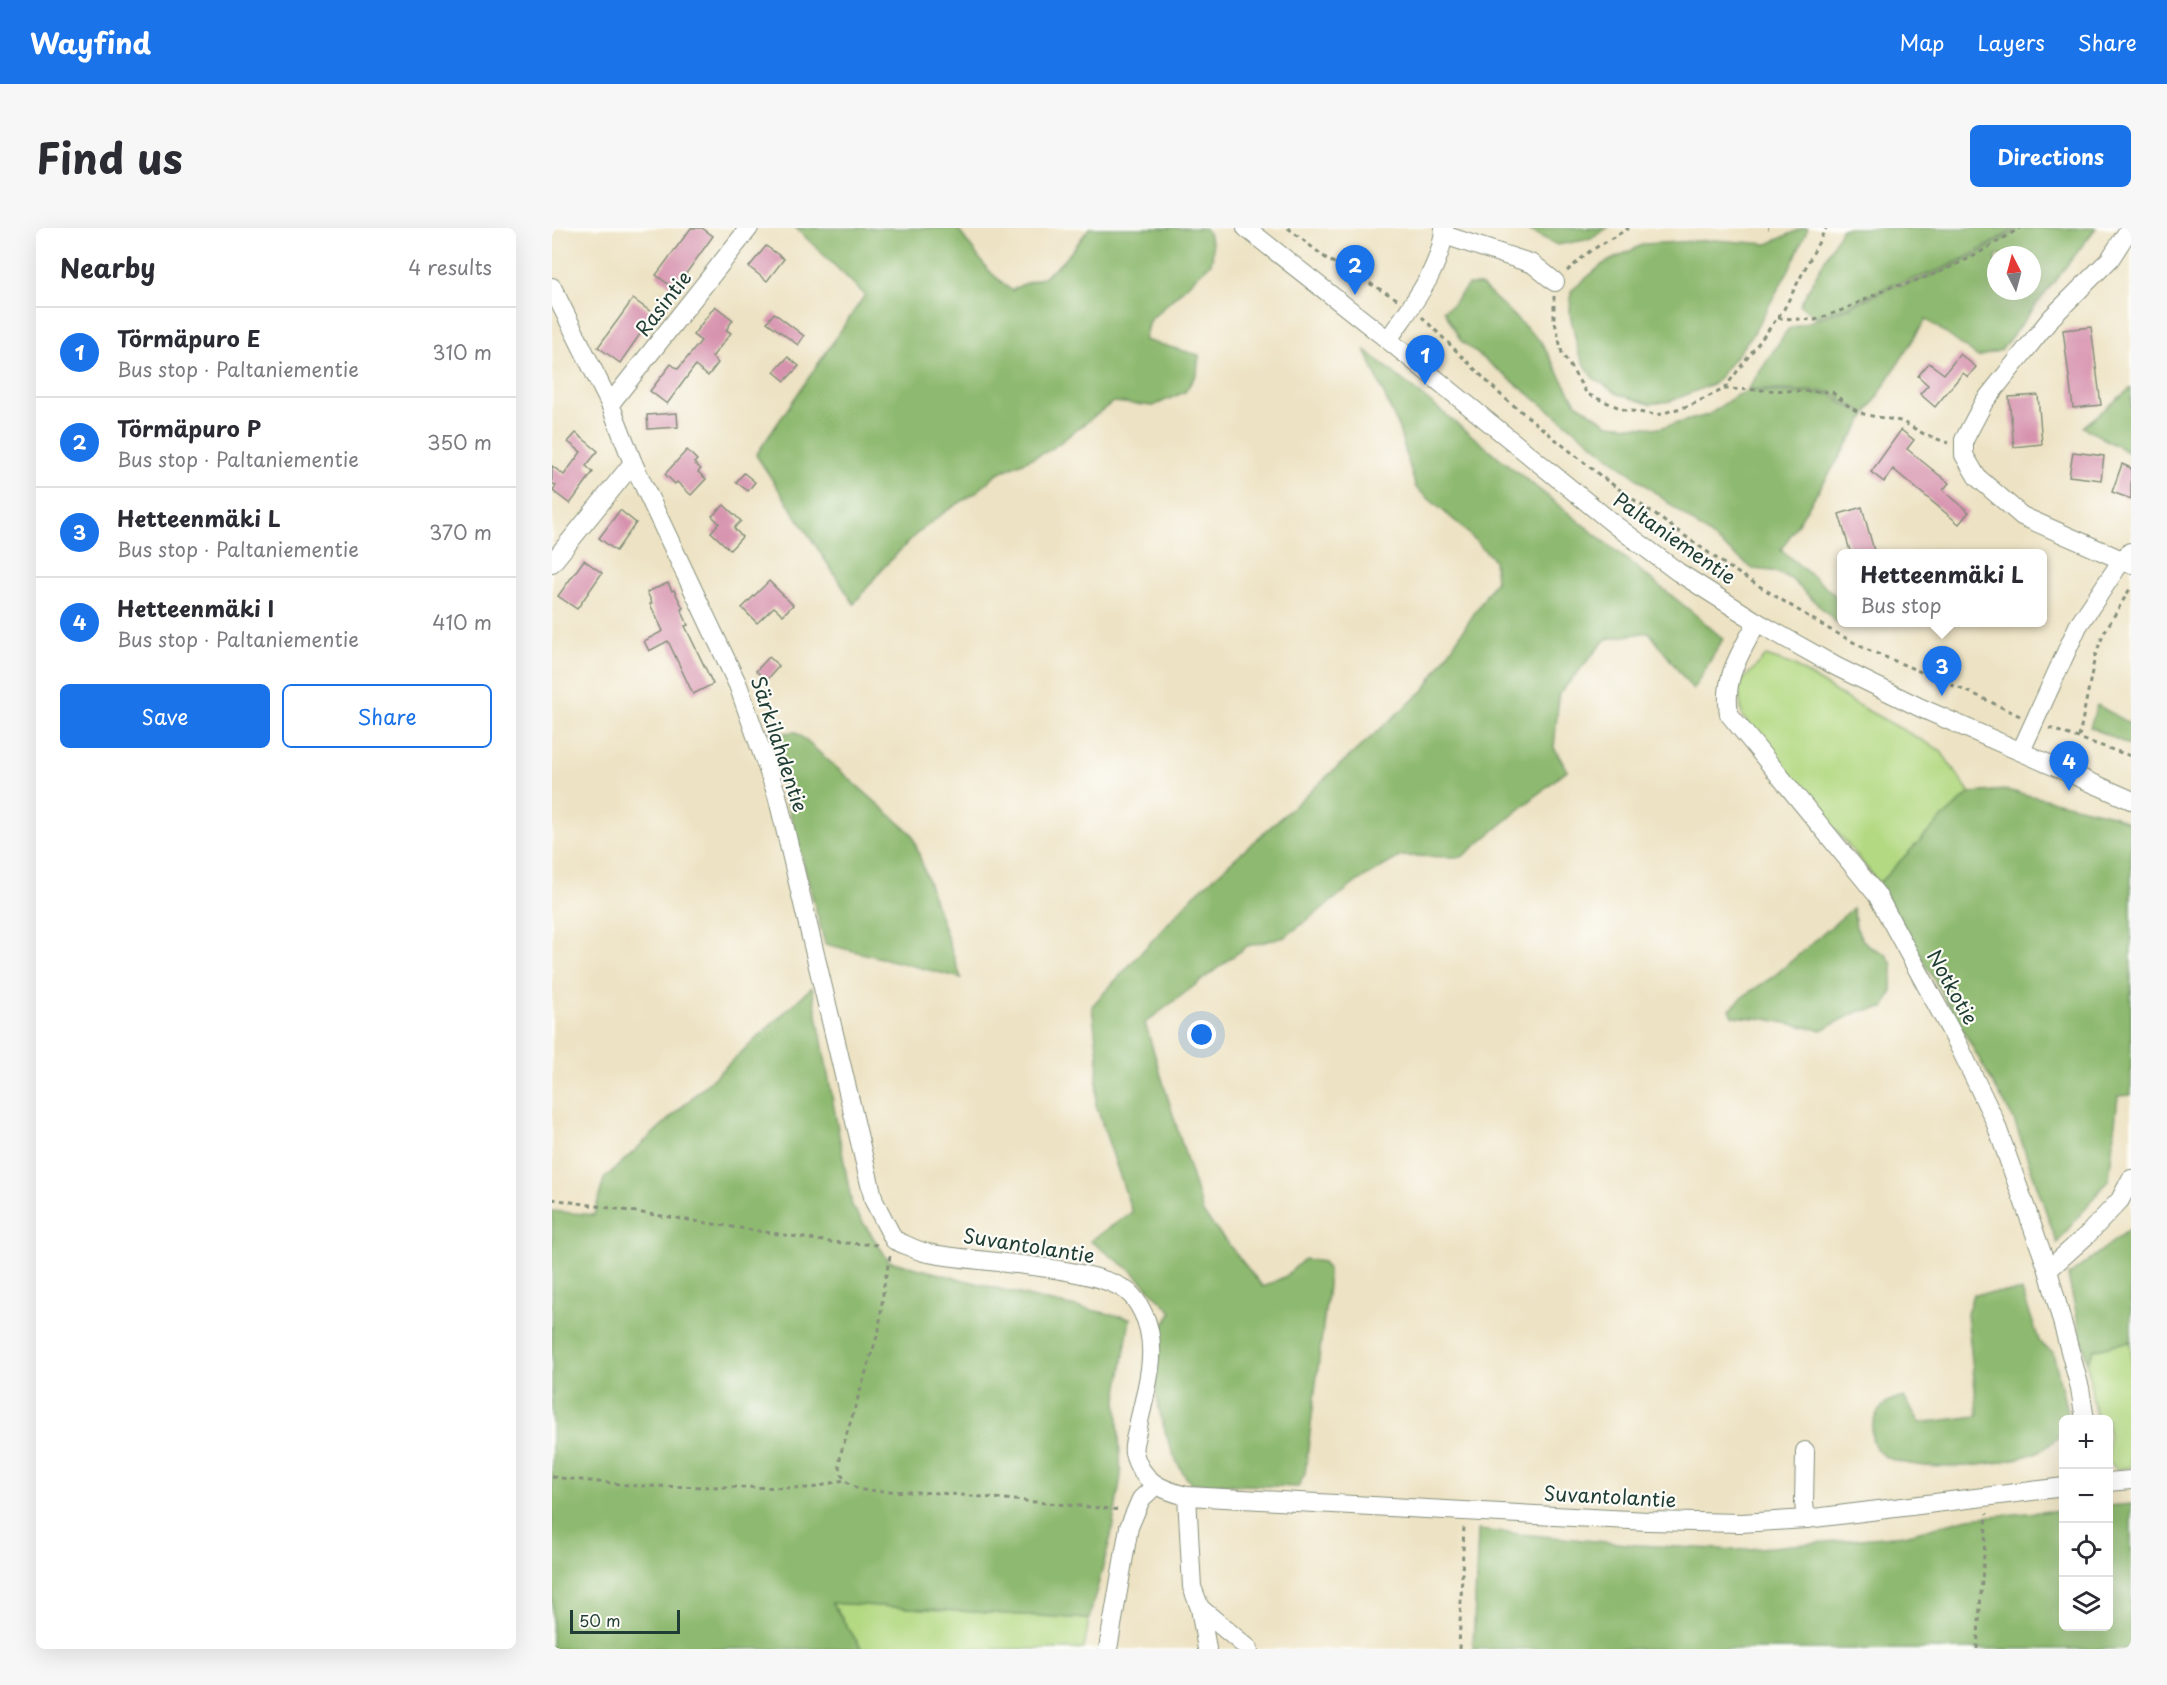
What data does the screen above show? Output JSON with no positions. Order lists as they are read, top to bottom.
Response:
{
  "streets": {
    "street": [
      "Rasintie",
      "Paltaniementie",
      "Särkilahdentie",
      "Notkotie",
      "Suvantolantie"
    ]
  },
  "crossings": [
    ["Rasintie", "Särkilahdentie"],
    ["Paltaniementie", "Notkotie"],
    ["Särkilahdentie", "Suvantolantie"]
  ],
  "scale_bar": "50 m",
  "north": "top",
  "page": {
    "header": "Wayfind",
    "nav": ["Map", "Layers", "Share"],
    "title": "Find us",
    "buttons": [
      "Directions",
      ["Save", "Share"]
    ],
    "heading": ["Nearby", "4 results"],
    "pins": [
      "2",
      "1",
      "3",
      "4"
    ],
    "list": [
      {
        "mark": "1",
        "name": "Törmäpuro E",
        "note": "Bus stop · Paltaniementie",
        "value": "310 m"
      },
      {
        "mark": "2",
        "name": "Törmäpuro P",
        "note": "Bus stop · Paltaniementie",
        "value": "350 m"
      },
      {
        "mark": "3",
        "name": "Hetteenmäki L",
        "note": "Bus stop · Paltaniementie",
        "value": "370 m"
      },
      {
        "mark": "4",
        "name": "Hetteenmäki I",
        "note": "Bus stop · Paltaniementie",
        "value": "410 m"
      }
    ],
    "popup": ["Hetteenmäki L", "Bus stop"],
    "map_buttons": ["+", "−"],
    "scale": "50 m"
  }
}
